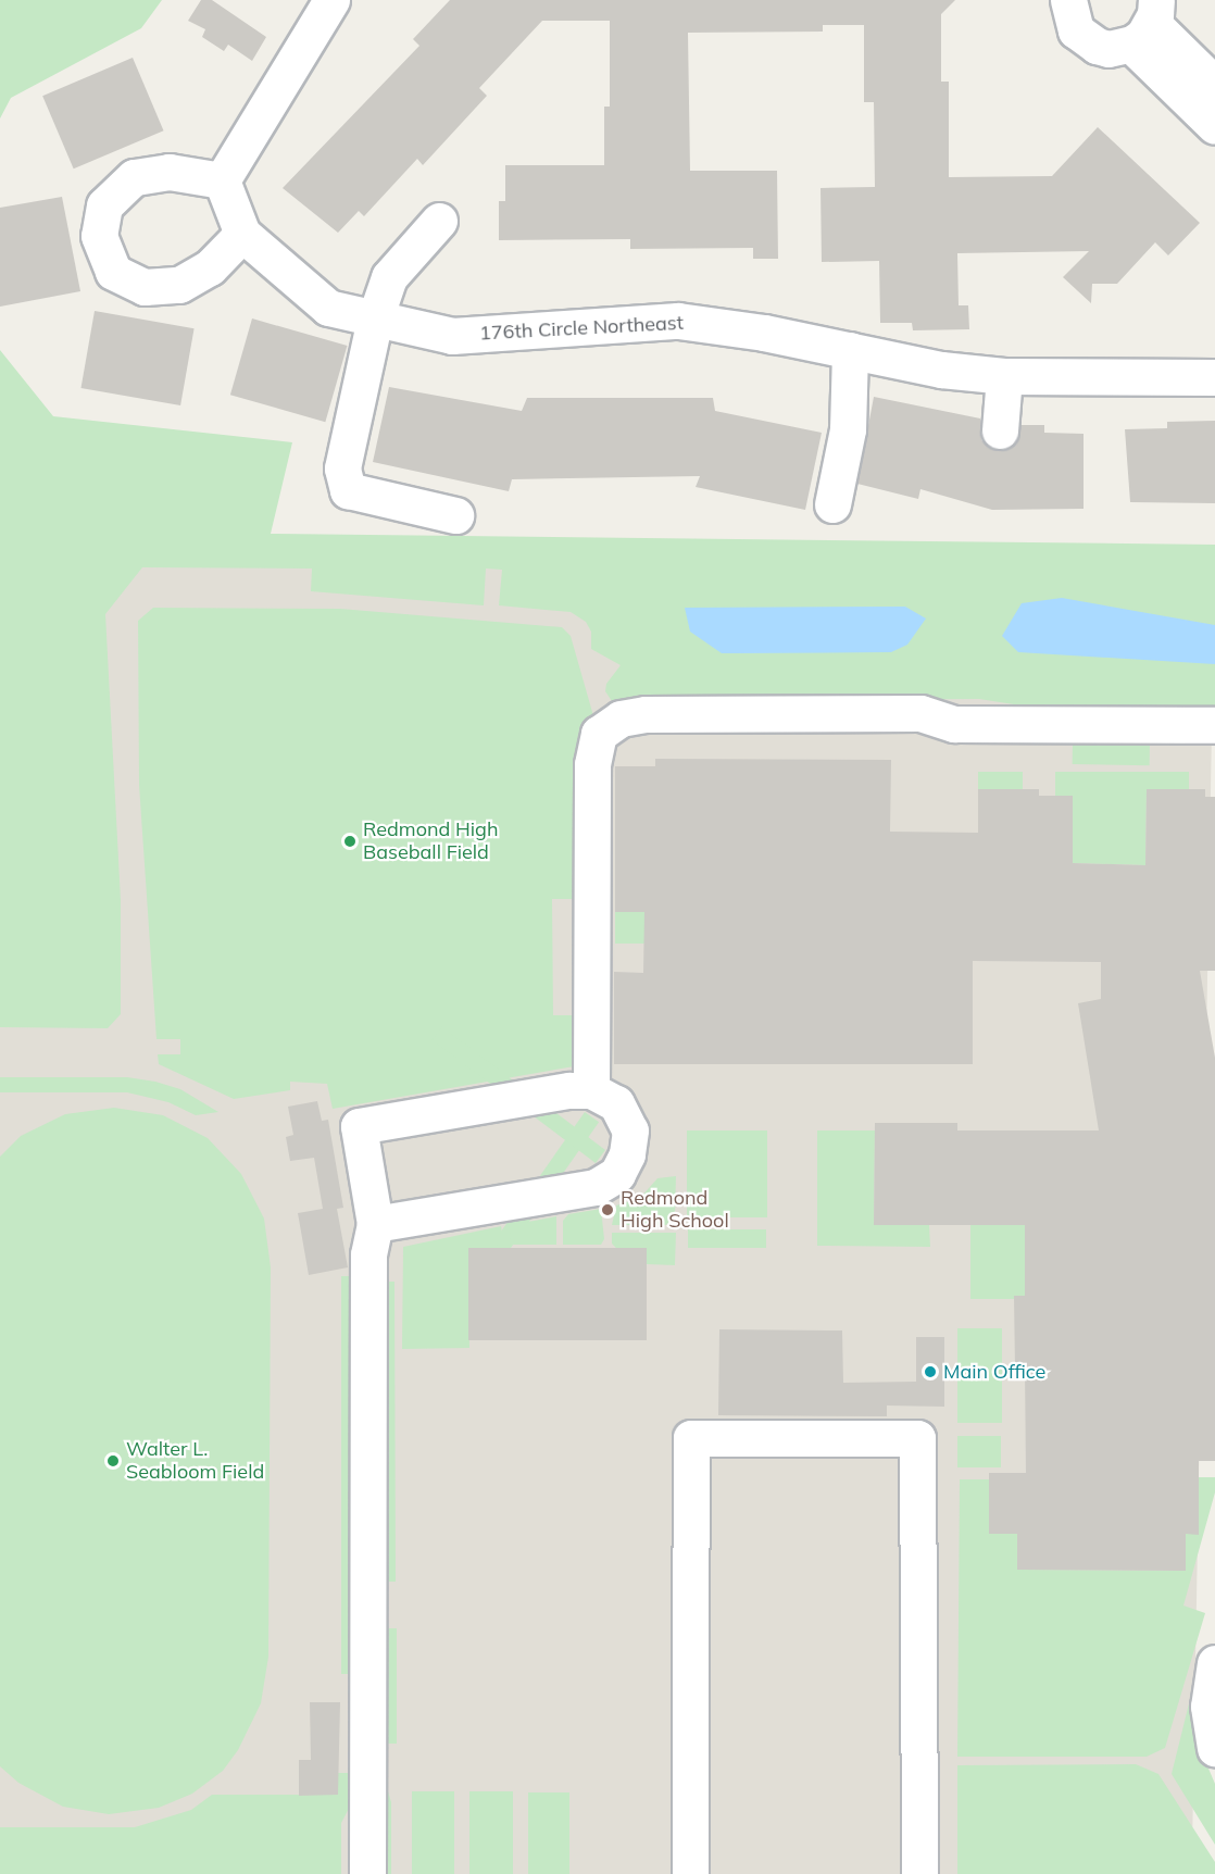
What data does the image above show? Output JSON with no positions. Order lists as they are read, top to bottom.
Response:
{
  "streets": {
    "lane": ["176th Circle Northeast"]
  },
  "places": [
    "Redmond High Baseball Field",
    "Redmond High School",
    "Main Office",
    "Walter L. Seabloom Field"
  ]
}
